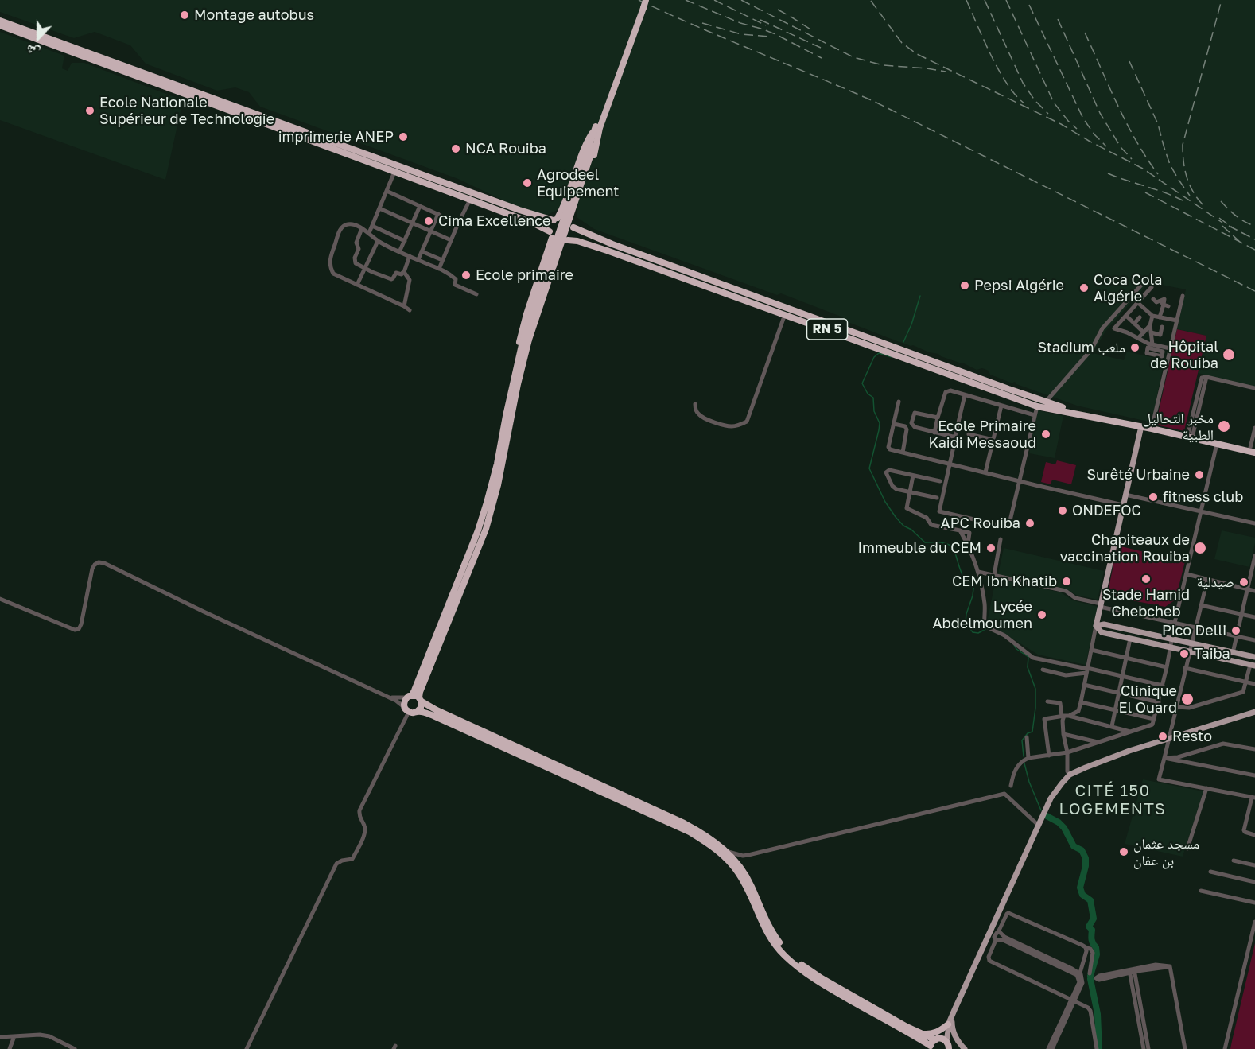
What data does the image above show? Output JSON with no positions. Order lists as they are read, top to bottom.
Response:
{
  "streets": {
    "highway": ["RN 5"]
  },
  "districts": ["CITÉ 150 LOGEMENTS"],
  "places": [
    "Montage autobus",
    "Ecole Nationale Supérieur de Technologie",
    "imprimerie ANEP",
    "NCA Rouiba",
    "Agrodeel Equipement",
    "Cima Excellence",
    "Ecole primaire",
    "Pepsi Algérie",
    "Coca Cola Algérie",
    "Stadium ملعب",
    "Hôpital de Rouiba",
    "مخبر التحاليل الطبية",
    "Ecole Primaire Kaidi Messaoud",
    "Surêté Urbaine",
    "fitness club",
    "ONDEFOC",
    "APC Rouiba",
    "Immeuble du CEM",
    "Chapiteaux de vaccination Rouiba",
    "Stade Hamid Chebcheb",
    "CEM Ibn Khatib",
    "صيدلية",
    "Lycée Abdelmoumen",
    "Pico Delli",
    "Taiba",
    "Clinique El Ouard",
    "Resto",
    "مسجد عثمان بن عفان"
  ],
  "north": "bottom"
}
